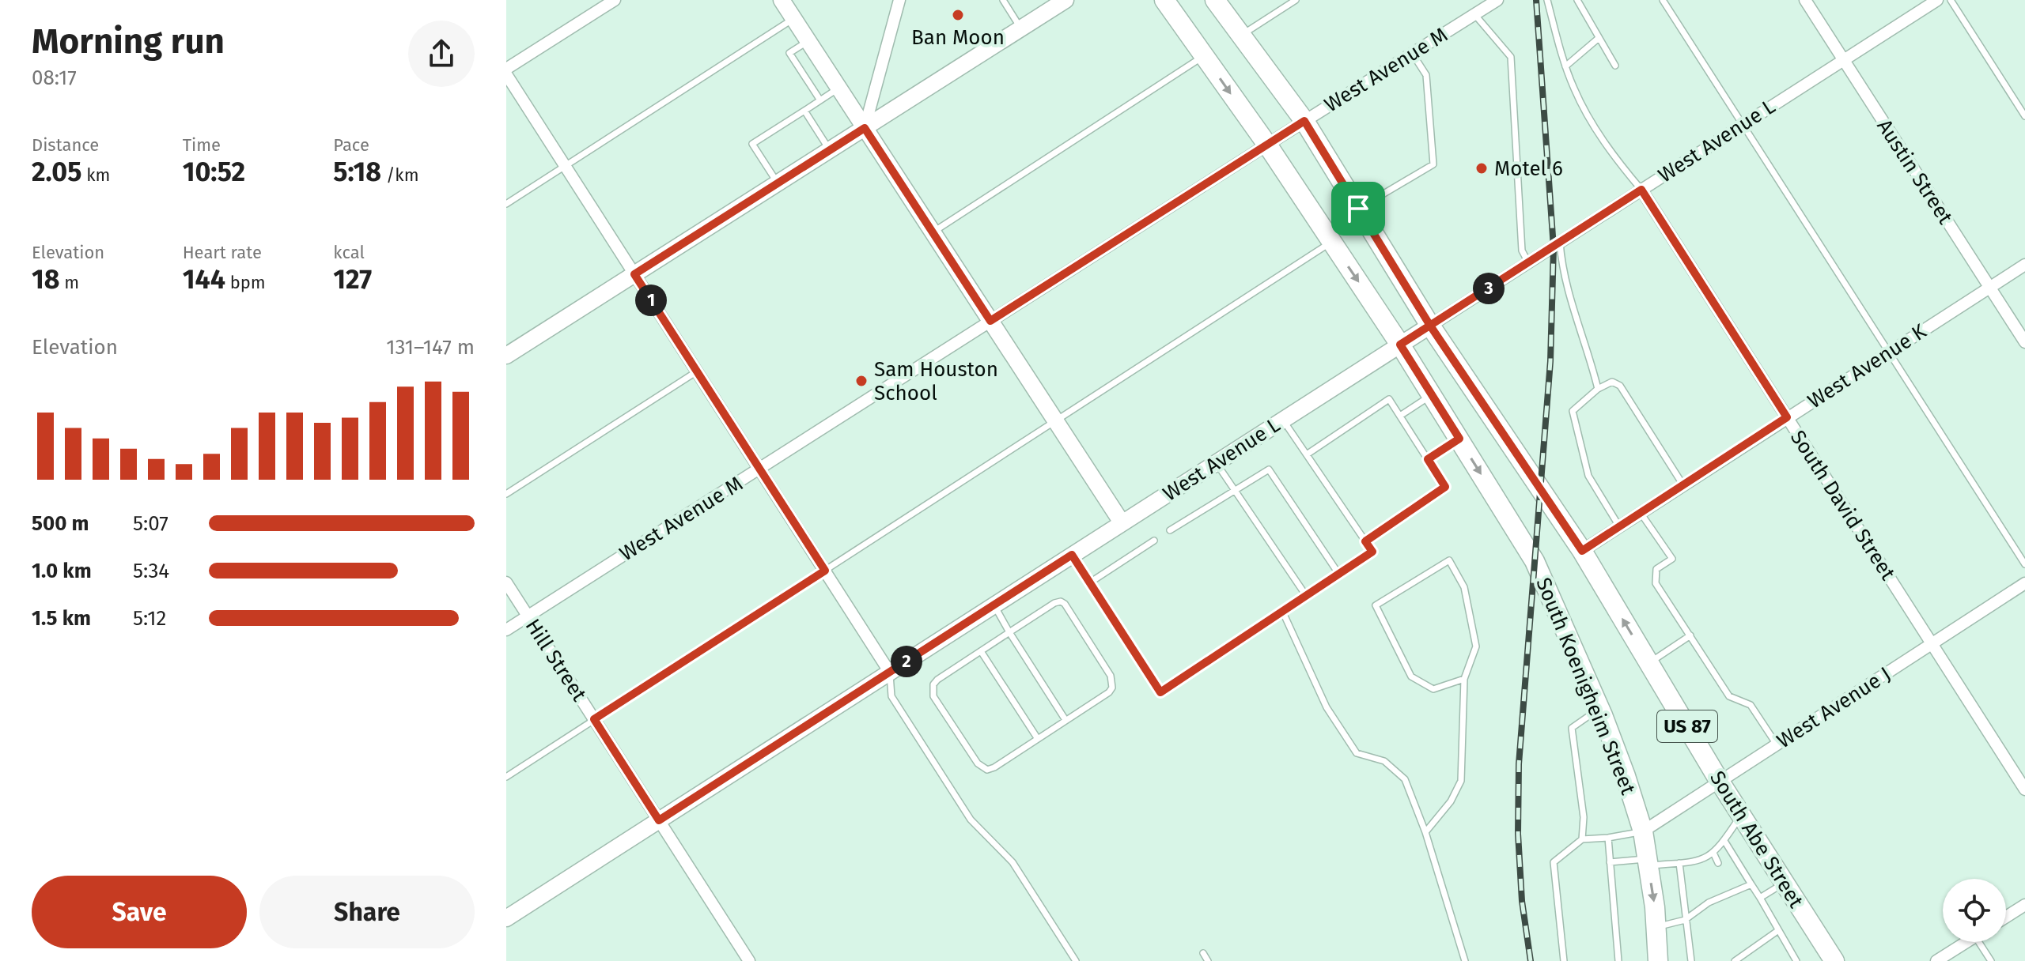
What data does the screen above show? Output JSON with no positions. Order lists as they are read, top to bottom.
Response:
{
  "streets": {
    "main road": [
      "West Avenue L",
      "South Koenigheim Street",
      "US 87",
      "South Abe Street"
    ],
    "street": [
      "West Avenue M",
      "Austin Street",
      "West Avenue K",
      "South David Street",
      "Hill Street",
      "West Avenue J"
    ]
  },
  "crossings": [
    ["West Avenue M", "Hill Street"],
    ["West Avenue M", "South Koenigheim Street"],
    ["West Avenue M", "US 87"],
    ["West Avenue L", "Austin Street"],
    ["West Avenue L", "South David Street"],
    ["West Avenue L", "Hill Street"],
    ["West Avenue L", "South Koenigheim Street"],
    ["West Avenue L", "US 87"],
    ["West Avenue L", "South Abe Street"],
    ["Austin Street", "West Avenue K"],
    ["West Avenue K", "South David Street"],
    ["West Avenue K", "South Abe Street"],
    ["South David Street", "West Avenue J"],
    ["South Koenigheim Street", "West Avenue J"],
    ["West Avenue J", "South Abe Street"],
    ["US 87", "South Abe Street"]
  ],
  "places": ["Ban Moon", "Motel 6", "Sam Houston School"],
  "page": {
    "heading": ["Morning run", "08:17"],
    "stats": [
      ["Distance", "2.05 km"],
      ["Time", "10:52"],
      ["Pace", "5:18 /km"],
      ["Elevation", "18 m"],
      ["Heart rate", "144 bpm"],
      ["kcal", "127"]
    ],
    "pins": ["3", "1", "2"],
    "chart": ["Elevation", "131–147 m"],
    "list": [
      {
        "name": "500 m",
        "note": "5:07"
      },
      {
        "name": "1.0 km",
        "note": "5:34"
      },
      {
        "name": "1.5 km",
        "note": "5:12"
      }
    ],
    "buttons": ["Save", "Share"]
  }
}
